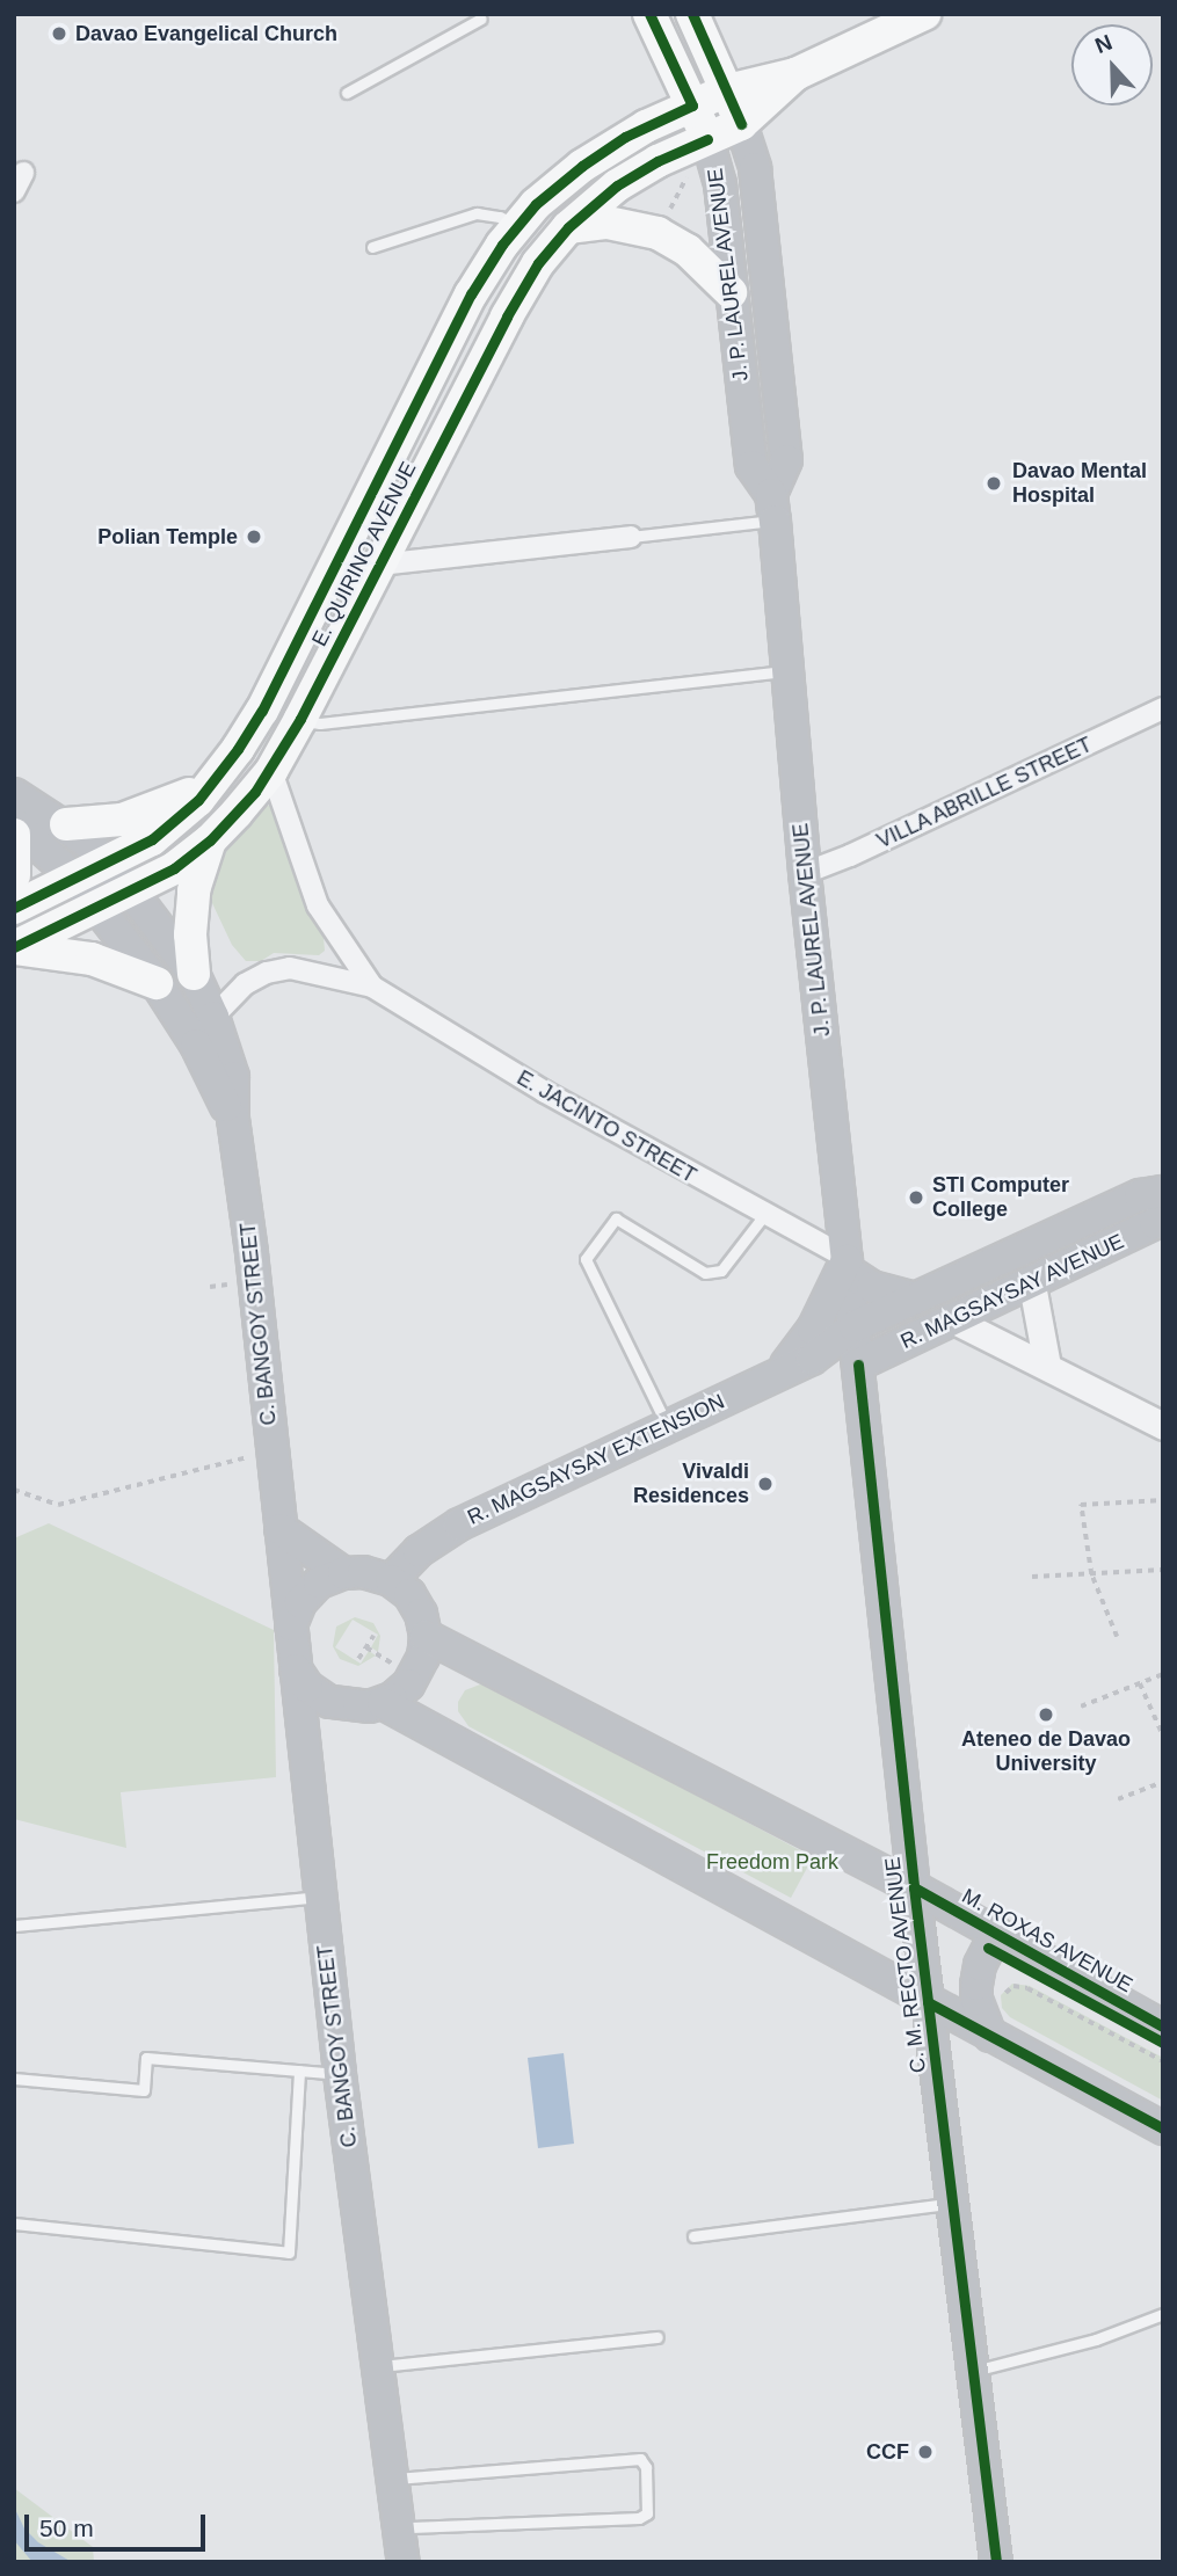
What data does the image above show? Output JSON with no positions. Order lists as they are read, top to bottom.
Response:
{
  "streets": {
    "main road": [
      "J. P. LAUREL AVENUE",
      "E. QUIRINO AVENUE",
      "R. MAGSAYSAY AVENUE",
      "C. BANGOY STREET",
      "R. MAGSAYSAY EXTENSION",
      "M. ROXAS AVENUE",
      "C. M. RECTO AVENUE"
    ],
    "street": ["VILLA ABRILLE STREET", "E. JACINTO STREET"]
  },
  "crossings": [
    ["J. P. LAUREL AVENUE", "E. QUIRINO AVENUE"],
    ["J. P. LAUREL AVENUE", "VILLA ABRILLE STREET"],
    ["J. P. LAUREL AVENUE", "E. JACINTO STREET"],
    ["J. P. LAUREL AVENUE", "R. MAGSAYSAY AVENUE"],
    ["J. P. LAUREL AVENUE", "R. MAGSAYSAY EXTENSION"],
    ["J. P. LAUREL AVENUE", "C. M. RECTO AVENUE"],
    ["E. QUIRINO AVENUE", "E. JACINTO STREET"],
    ["E. QUIRINO AVENUE", "C. BANGOY STREET"],
    ["E. JACINTO STREET", "C. BANGOY STREET"],
    ["R. MAGSAYSAY AVENUE", "R. MAGSAYSAY EXTENSION"],
    ["R. MAGSAYSAY AVENUE", "C. M. RECTO AVENUE"],
    ["C. BANGOY STREET", "R. MAGSAYSAY EXTENSION"],
    ["C. BANGOY STREET", "M. ROXAS AVENUE"],
    ["R. MAGSAYSAY EXTENSION", "M. ROXAS AVENUE"],
    ["M. ROXAS AVENUE", "C. M. RECTO AVENUE"]
  ],
  "parks": ["Freedom Park"],
  "places": [
    "Davao Evangelical Church",
    "Davao Mental Hospital",
    "Polian Temple",
    "STI Computer College",
    "Vivaldi Residences",
    "Ateneo de Davao University",
    "CCF"
  ],
  "scale_bar": "50 m",
  "north": "top"
}
